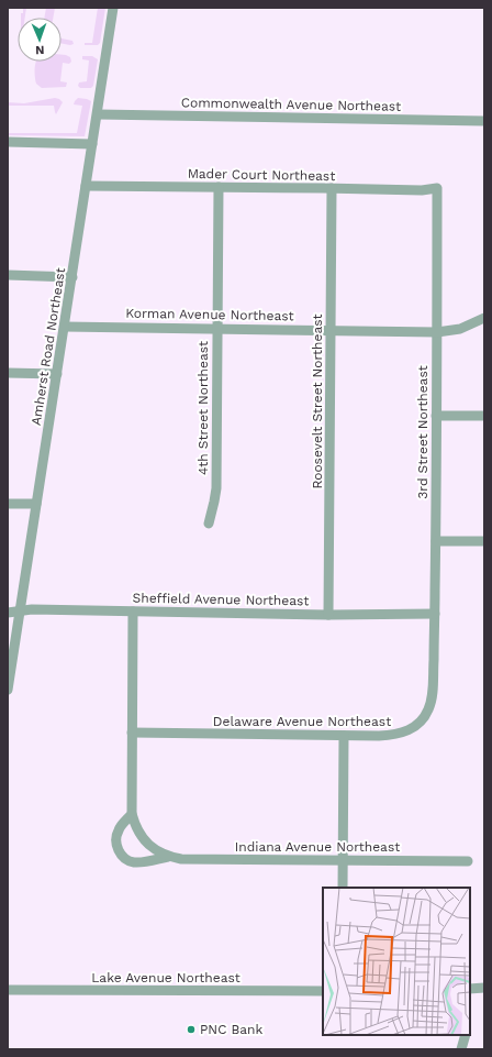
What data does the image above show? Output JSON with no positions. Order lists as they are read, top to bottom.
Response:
{
  "streets": {
    "street": [
      "Commonwealth Avenue Northeast",
      "Mader Court Northeast",
      "Korman Avenue Northeast",
      "Amherst Road Northeast",
      "Roosevelt Street Northeast",
      "4th Street Northeast",
      "3rd Street Northeast",
      "Sheffield Avenue Northeast",
      "Delaware Avenue Northeast",
      "Indiana Avenue Northeast",
      "Lake Avenue Northeast"
    ]
  },
  "crossings": [
    ["Commonwealth Avenue Northeast", "Amherst Road Northeast"],
    ["Mader Court Northeast", "Amherst Road Northeast"],
    ["Mader Court Northeast", "Roosevelt Street Northeast"],
    ["Mader Court Northeast", "4th Street Northeast"],
    ["Mader Court Northeast", "3rd Street Northeast"],
    ["Korman Avenue Northeast", "Amherst Road Northeast"],
    ["Korman Avenue Northeast", "Roosevelt Street Northeast"],
    ["Korman Avenue Northeast", "4th Street Northeast"],
    ["Korman Avenue Northeast", "3rd Street Northeast"],
    ["Amherst Road Northeast", "Sheffield Avenue Northeast"],
    ["Roosevelt Street Northeast", "Sheffield Avenue Northeast"],
    ["3rd Street Northeast", "Sheffield Avenue Northeast"],
    ["3rd Street Northeast", "Delaware Avenue Northeast"]
  ],
  "places": ["PNC Bank"],
  "north": "bottom"
}
